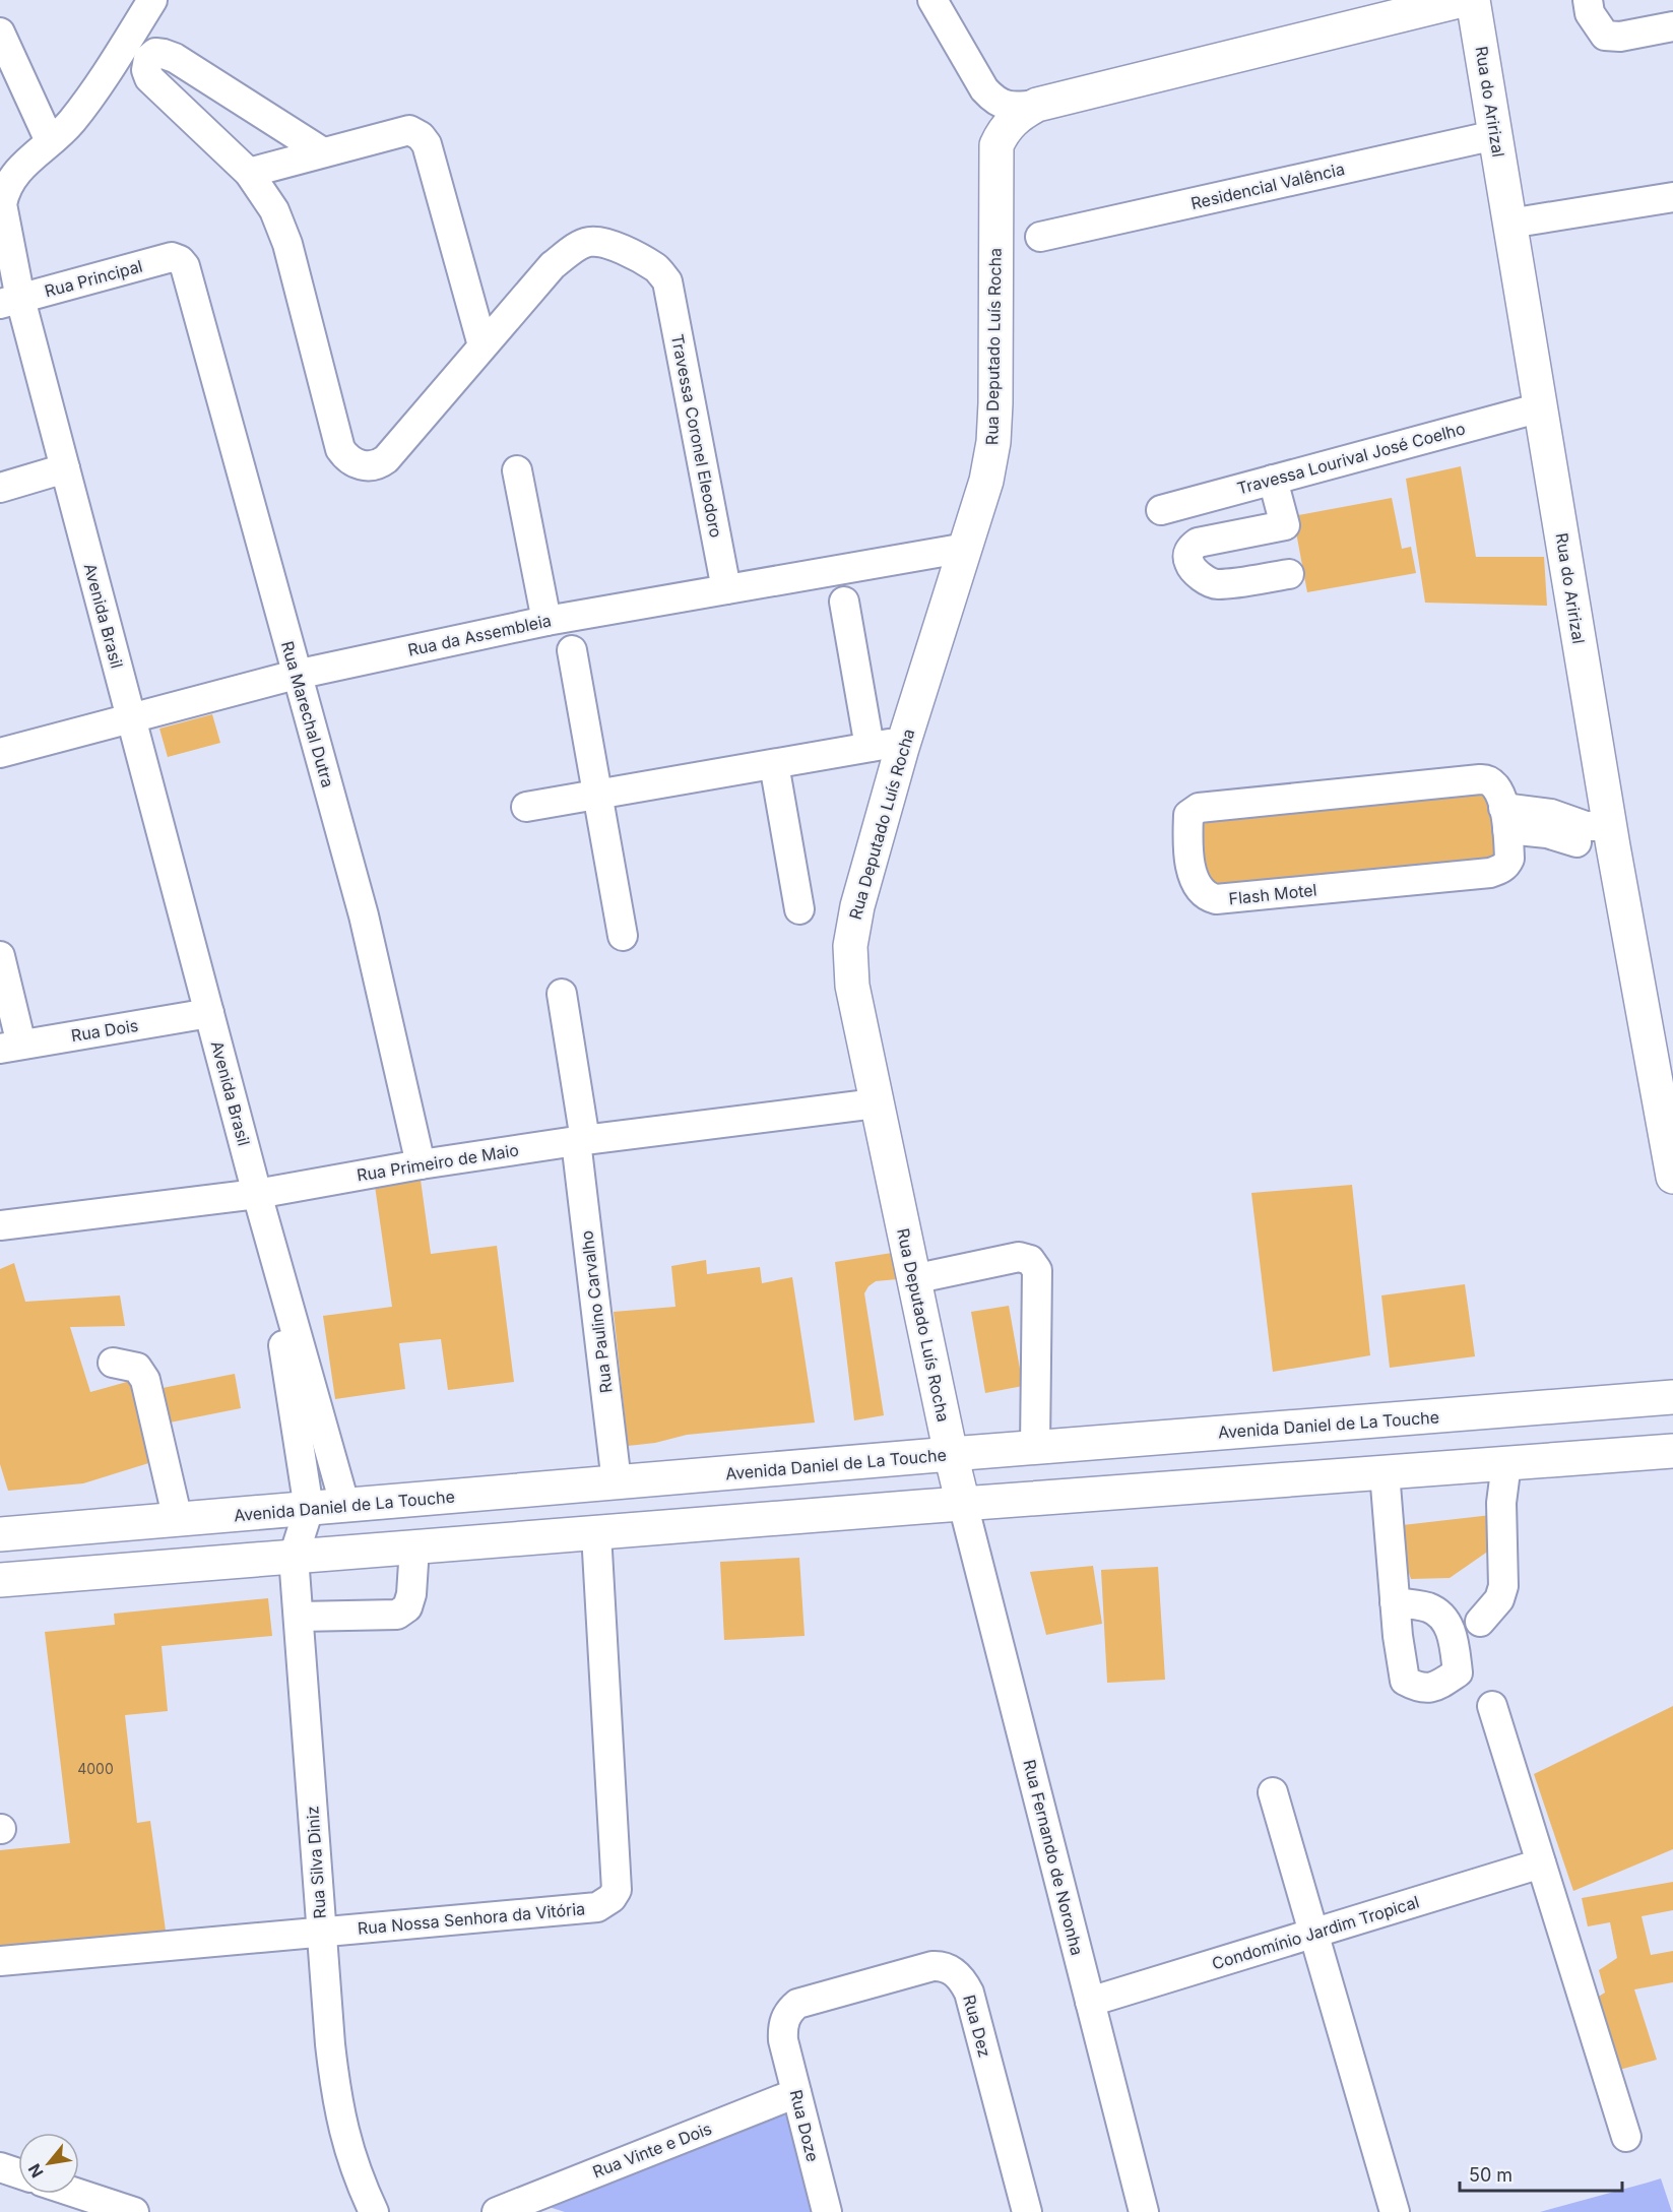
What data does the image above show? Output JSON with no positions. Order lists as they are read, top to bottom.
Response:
{
  "streets": {
    "main road": ["Rua do Aririzal", "Rua Deputado Luís Rocha", "Avenida Daniel de La Touche"],
    "street": [
      "Residencial Valência",
      "Rua Principal",
      "Travessa Coronel Eleodoro",
      "Travessa Lourival José Coelho",
      "Avenida Brasil",
      "Rua da Assembleia",
      "Rua Marechal Dutra",
      "Flash Motel",
      "Rua Dois",
      "Rua Primeiro de Maio",
      "Rua Paulino Carvalho",
      "Rua Fernando de Noronha",
      "Rua Silva Diniz",
      "Rua Nossa Senhora da Vitória",
      "Condomínio Jardim Tropical",
      "Rua Dez",
      "Rua Doze",
      "Rua Vinte e Dois"
    ]
  },
  "crossings": [
    ["Rua do Aririzal", "Residencial Valência"],
    ["Rua do Aririzal", "Travessa Lourival José Coelho"],
    ["Rua Principal", "Avenida Brasil"],
    ["Rua Principal", "Rua Marechal Dutra"],
    ["Rua Deputado Luís Rocha", "Rua da Assembleia"],
    ["Rua Deputado Luís Rocha", "Rua Primeiro de Maio"],
    ["Rua Deputado Luís Rocha", "Avenida Daniel de La Touche"],
    ["Rua Deputado Luís Rocha", "Rua Fernando de Noronha"],
    ["Travessa Coronel Eleodoro", "Rua da Assembleia"],
    ["Avenida Brasil", "Rua da Assembleia"],
    ["Avenida Brasil", "Rua Dois"],
    ["Avenida Brasil", "Rua Primeiro de Maio"],
    ["Avenida Brasil", "Avenida Daniel de La Touche"],
    ["Avenida Brasil", "Rua Silva Diniz"],
    ["Rua da Assembleia", "Rua Marechal Dutra"],
    ["Rua Marechal Dutra", "Rua Primeiro de Maio"],
    ["Rua Primeiro de Maio", "Rua Paulino Carvalho"],
    ["Rua Paulino Carvalho", "Avenida Daniel de La Touche"],
    ["Avenida Daniel de La Touche", "Rua Silva Diniz"],
    ["Rua Fernando de Noronha", "Condomínio Jardim Tropical"],
    ["Rua Silva Diniz", "Rua Nossa Senhora da Vitória"],
    ["Rua Dez", "Rua Doze"],
    ["Rua Doze", "Rua Vinte e Dois"]
  ],
  "house_numbers": ["4000"],
  "scale_bar": "50 m",
  "north": "bottom left"
}
